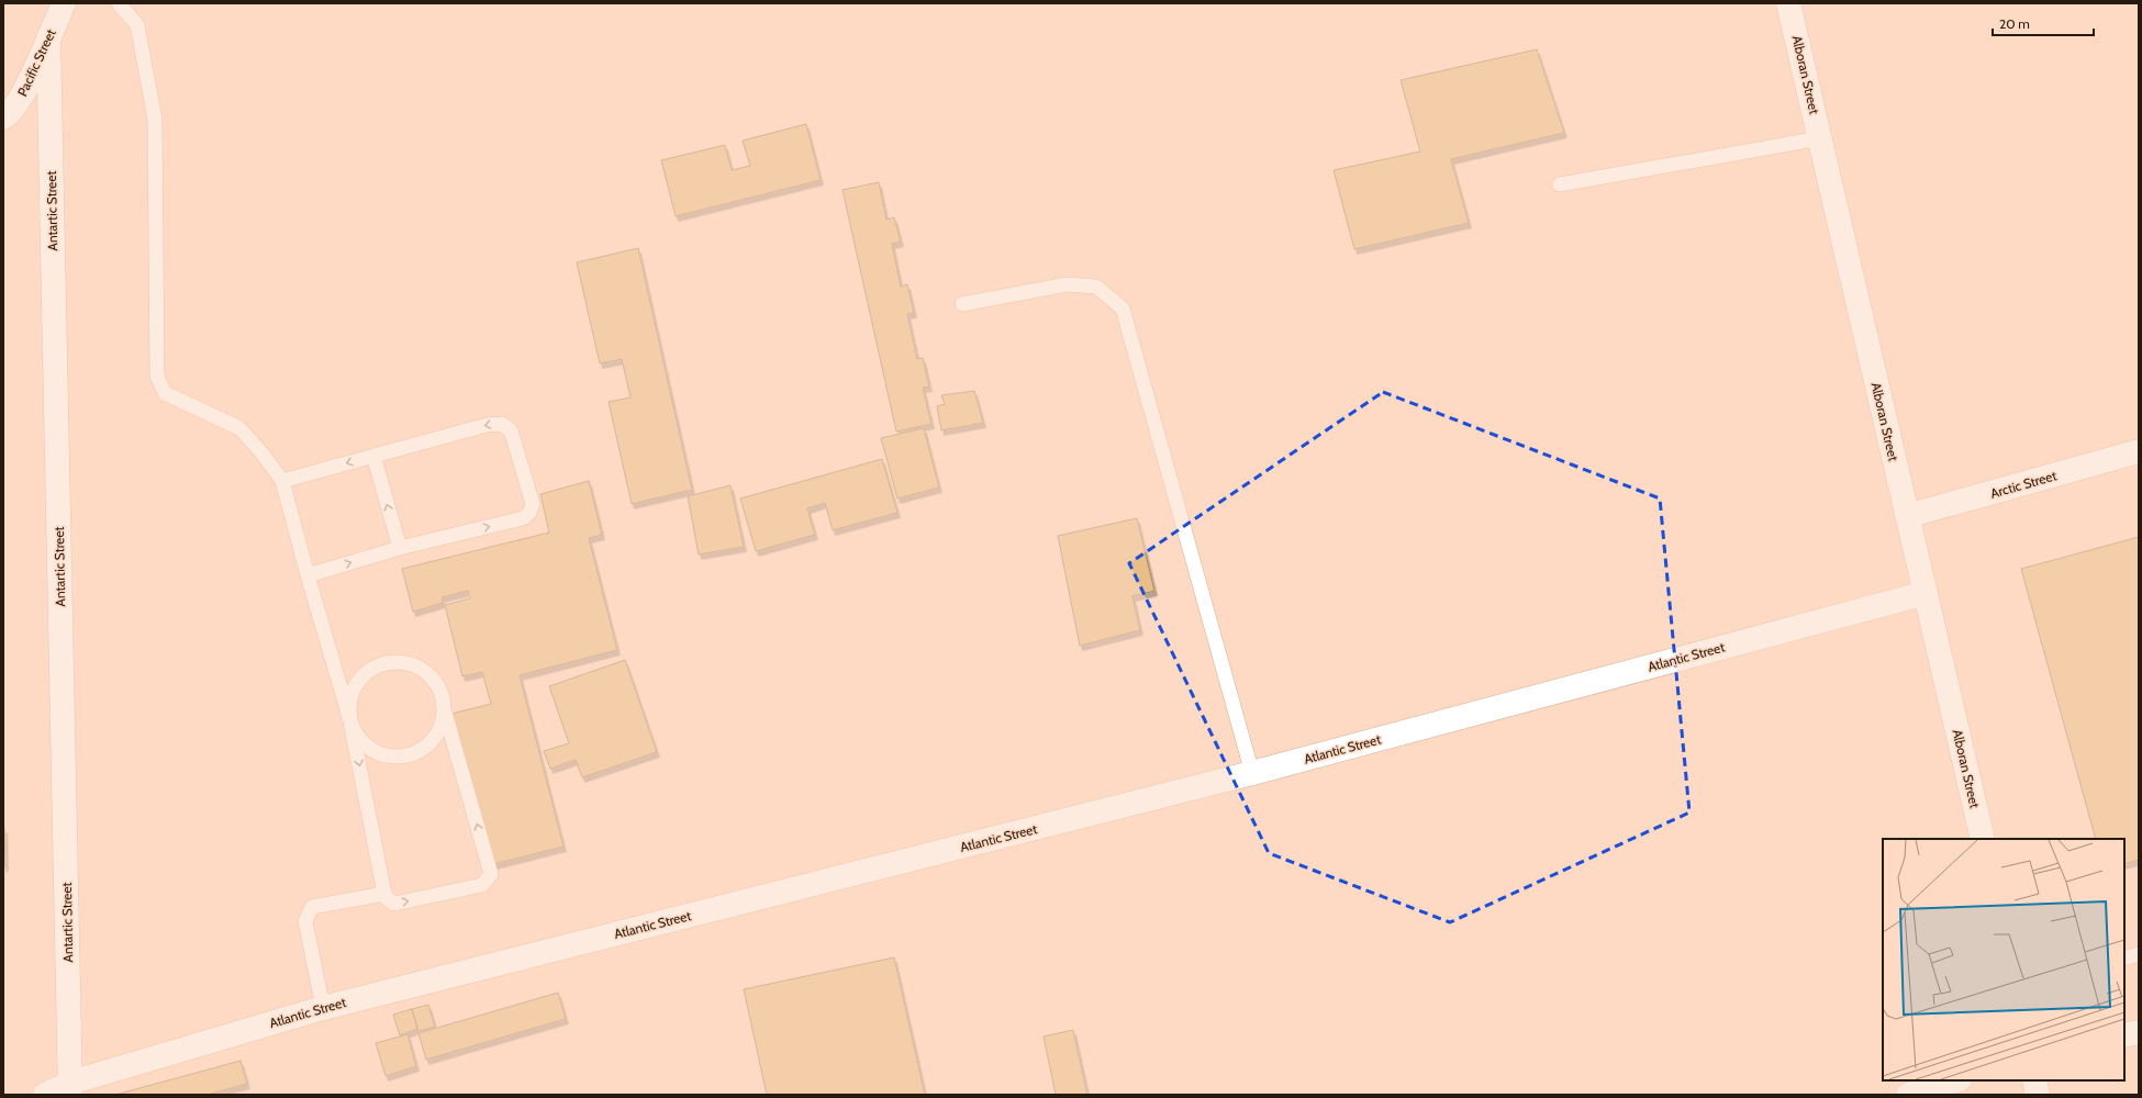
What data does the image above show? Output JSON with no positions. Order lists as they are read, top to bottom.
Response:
{
  "streets": {
    "street": [
      "Pacific Street",
      "Alboran Street",
      "Antartic Street",
      "Arctic Street",
      "Atlantic Street"
    ]
  },
  "crossings": [
    ["Pacific Street", "Antartic Street"],
    ["Alboran Street", "Arctic Street"],
    ["Alboran Street", "Atlantic Street"],
    ["Antartic Street", "Atlantic Street"]
  ],
  "scale_bar": "20 m"
}
